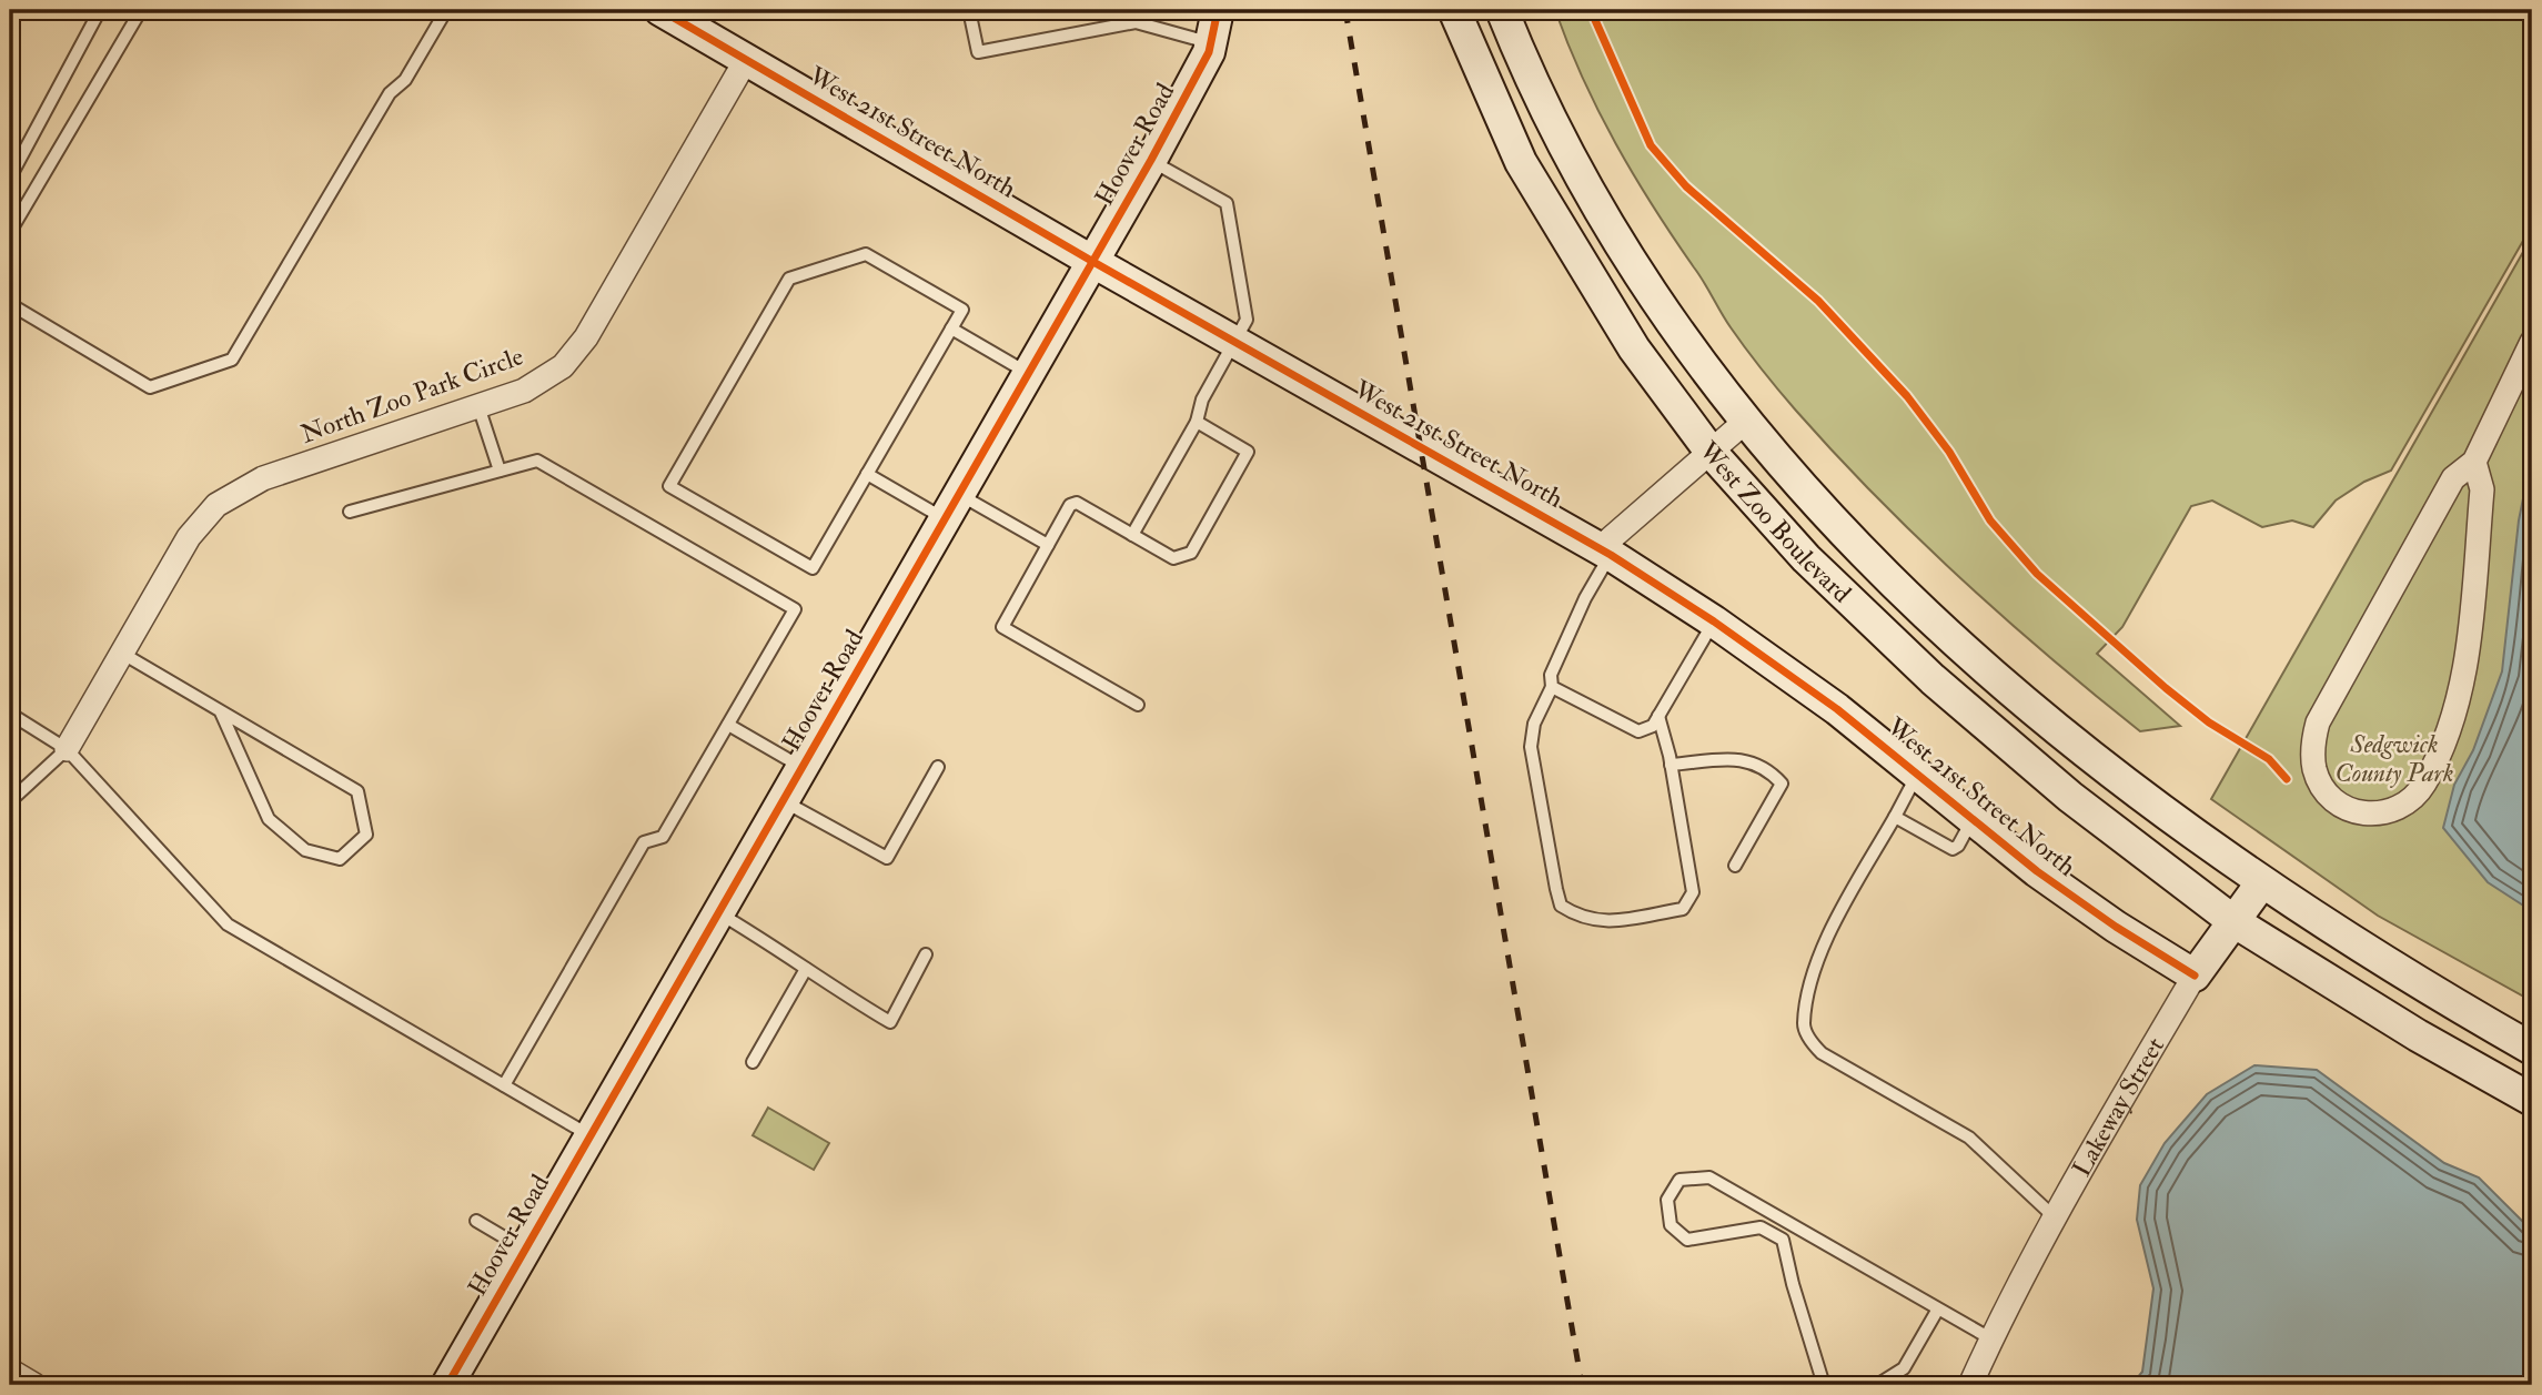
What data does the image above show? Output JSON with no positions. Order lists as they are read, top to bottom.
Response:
{
  "streets": {
    "street": [
      "West 21st Street North",
      "Hoover Road",
      "North Zoo Park Circle",
      "West Zoo Boulevard",
      "Lakeway Street"
    ]
  },
  "crossings": [
    ["West 21st Street North", "Hoover Road"],
    ["West 21st Street North", "North Zoo Park Circle"],
    ["West 21st Street North", "Lakeway Street"],
    ["West Zoo Boulevard", "Lakeway Street"]
  ],
  "parks": ["Sedgwick County Park"]
}
